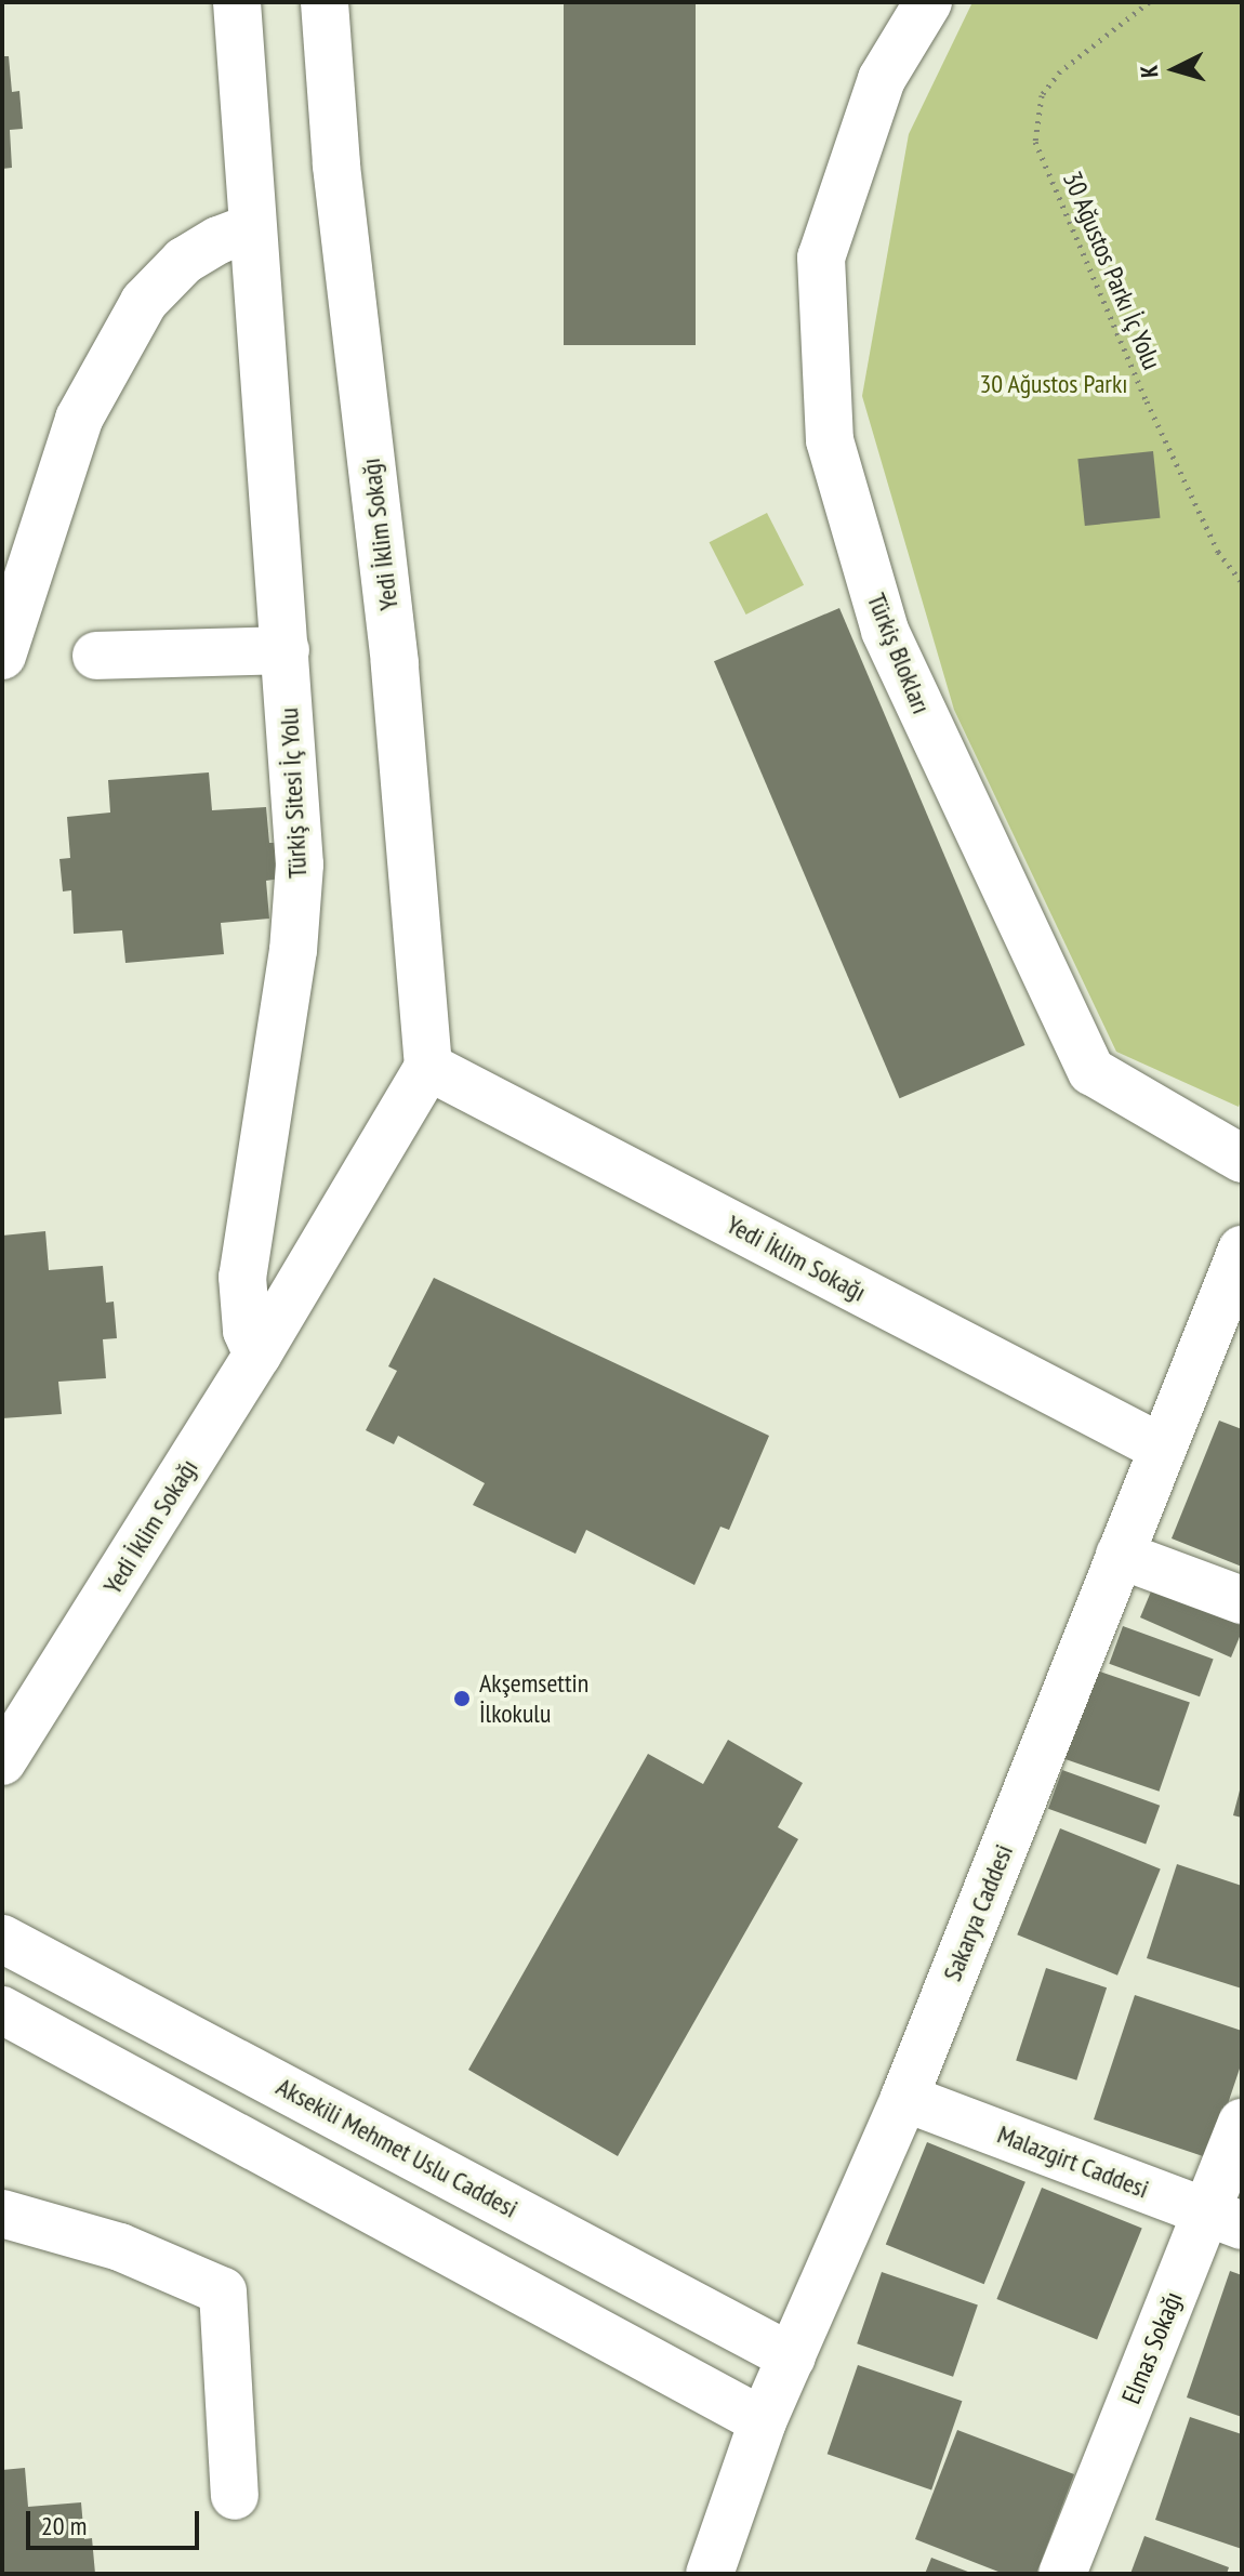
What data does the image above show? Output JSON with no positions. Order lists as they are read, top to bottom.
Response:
{
  "streets": {
    "street": [
      "Yedi İklim Sokağı",
      "Türkiş Blokları",
      "Türkiş Sitesi İç Yolu",
      "Sakarya Caddesi",
      "Aksekili Mehmet Uslu Caddesi",
      "Malazgirt Caddesi",
      "Elmas Sokağı"
    ],
    "path": ["30 Ağustos Parkı İç Yolu"]
  },
  "crossings": [
    ["Yedi İklim Sokağı", "Türkiş Sitesi İç Yolu"],
    ["Yedi İklim Sokağı", "Sakarya Caddesi"],
    ["Sakarya Caddesi", "Aksekili Mehmet Uslu Caddesi"],
    ["Sakarya Caddesi", "Malazgirt Caddesi"],
    ["Malazgirt Caddesi", "Elmas Sokağı"]
  ],
  "parks": ["30 Ağustos Parkı"],
  "places": ["Akşemsettin İlkokulu"],
  "scale_bar": "20 m",
  "north": "left"
}
